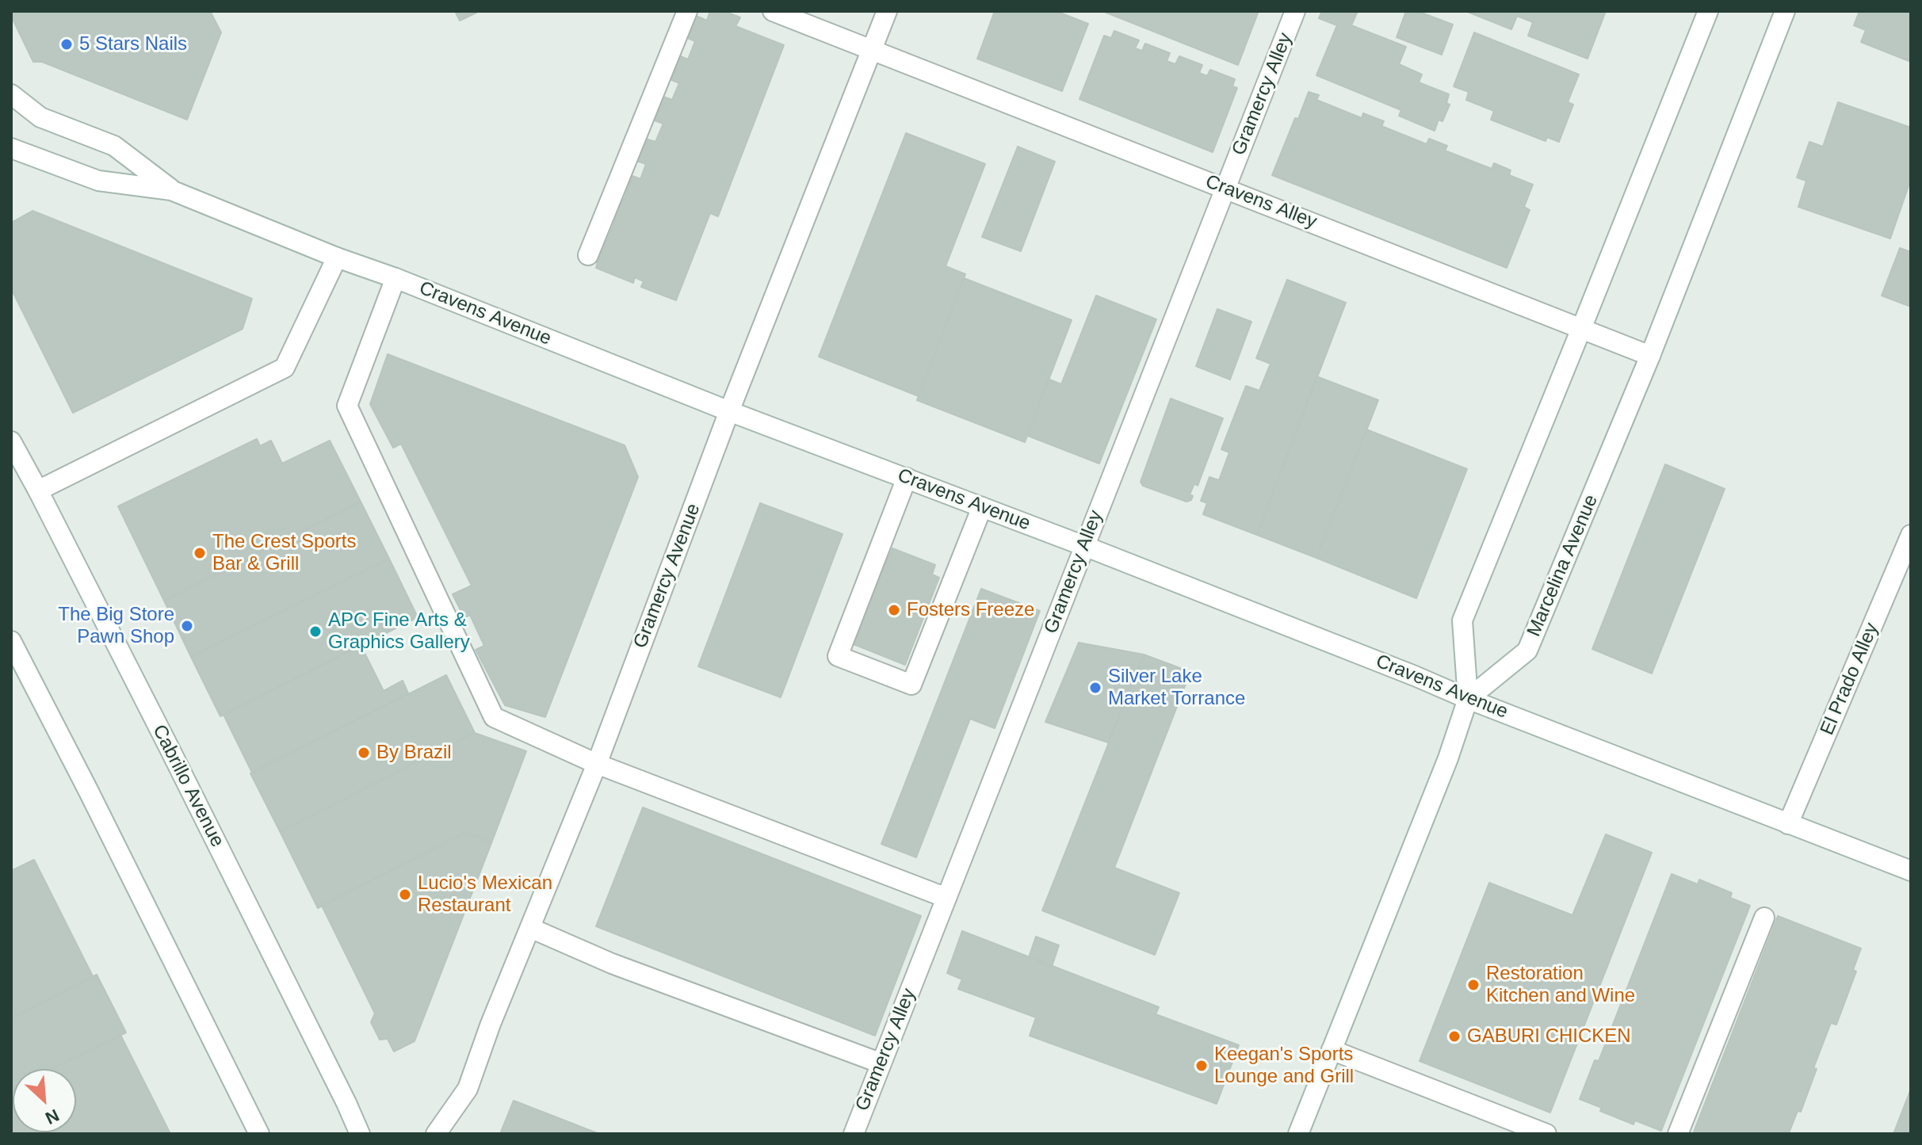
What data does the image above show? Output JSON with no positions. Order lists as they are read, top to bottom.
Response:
{
  "streets": {
    "street": [
      "Gramercy Alley",
      "Cravens Alley",
      "Cravens Avenue",
      "Marcelina Avenue",
      "Gramercy Avenue",
      "El Prado Alley",
      "Cabrillo Avenue"
    ]
  },
  "crossings": [
    ["Gramercy Alley", "Cravens Alley"],
    ["Gramercy Alley", "Cravens Avenue"],
    ["Cravens Alley", "Marcelina Avenue"],
    ["Cravens Alley", "Gramercy Avenue"],
    ["Cravens Avenue", "Marcelina Avenue"],
    ["Cravens Avenue", "Gramercy Avenue"],
    ["Cravens Avenue", "El Prado Alley"]
  ],
  "places": [
    "5 Stars Nails",
    "The Crest Sports Bar & Grill",
    "Fosters Freeze",
    "The Big Store Pawn Shop",
    "APC Fine Arts & Graphics Gallery",
    "Silver Lake Market Torrance",
    "By Brazil",
    "Lucio's Mexican Restaurant",
    "Restoration Kitchen and Wine",
    "GABURI CHICKEN",
    "Keegan's Sports Lounge and Grill"
  ],
  "north": "bottom right"
}
